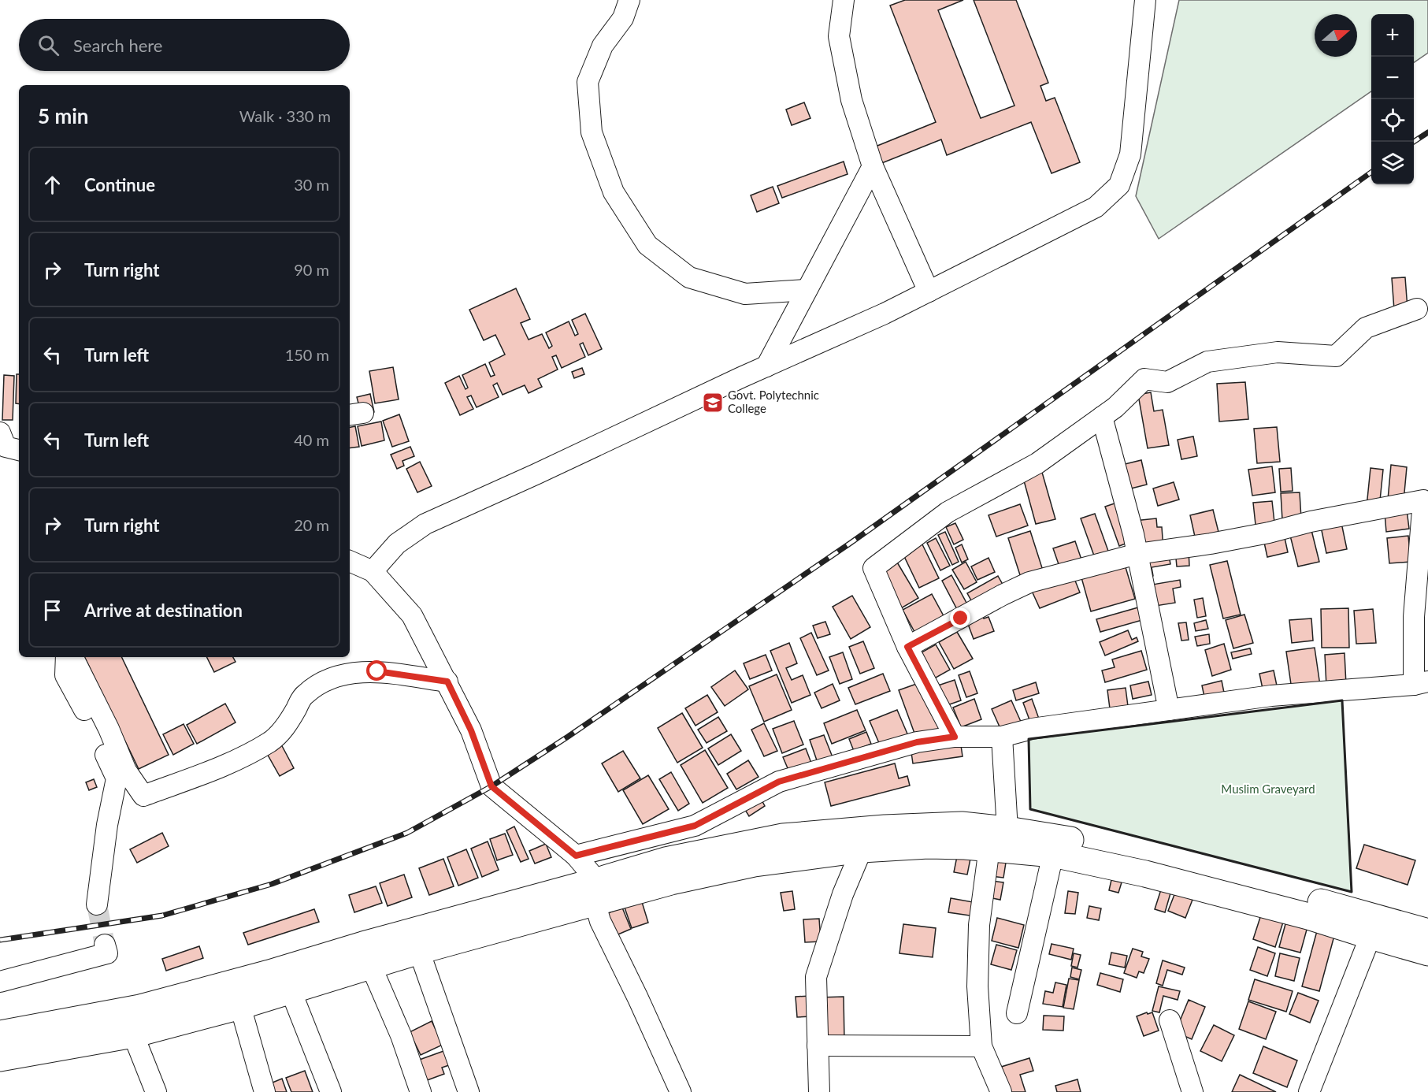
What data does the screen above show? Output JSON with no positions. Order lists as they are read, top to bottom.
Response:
{
  "parks": ["Muslim Graveyard"],
  "places": {
    "school or university": ["Govt. Polytechnic College"]
  },
  "north": "right",
  "page": {
    "map_buttons": ["+", "−"],
    "search": "Search here",
    "heading": ["5 min", "Walk · 330 m"],
    "list": [
      ["Continue", "30 m"],
      ["Turn right", "90 m"],
      ["Turn left", "150 m"],
      ["Turn left", "40 m"],
      ["Turn right", "20 m"],
      "Arrive at destination"
    ]
  }
}
